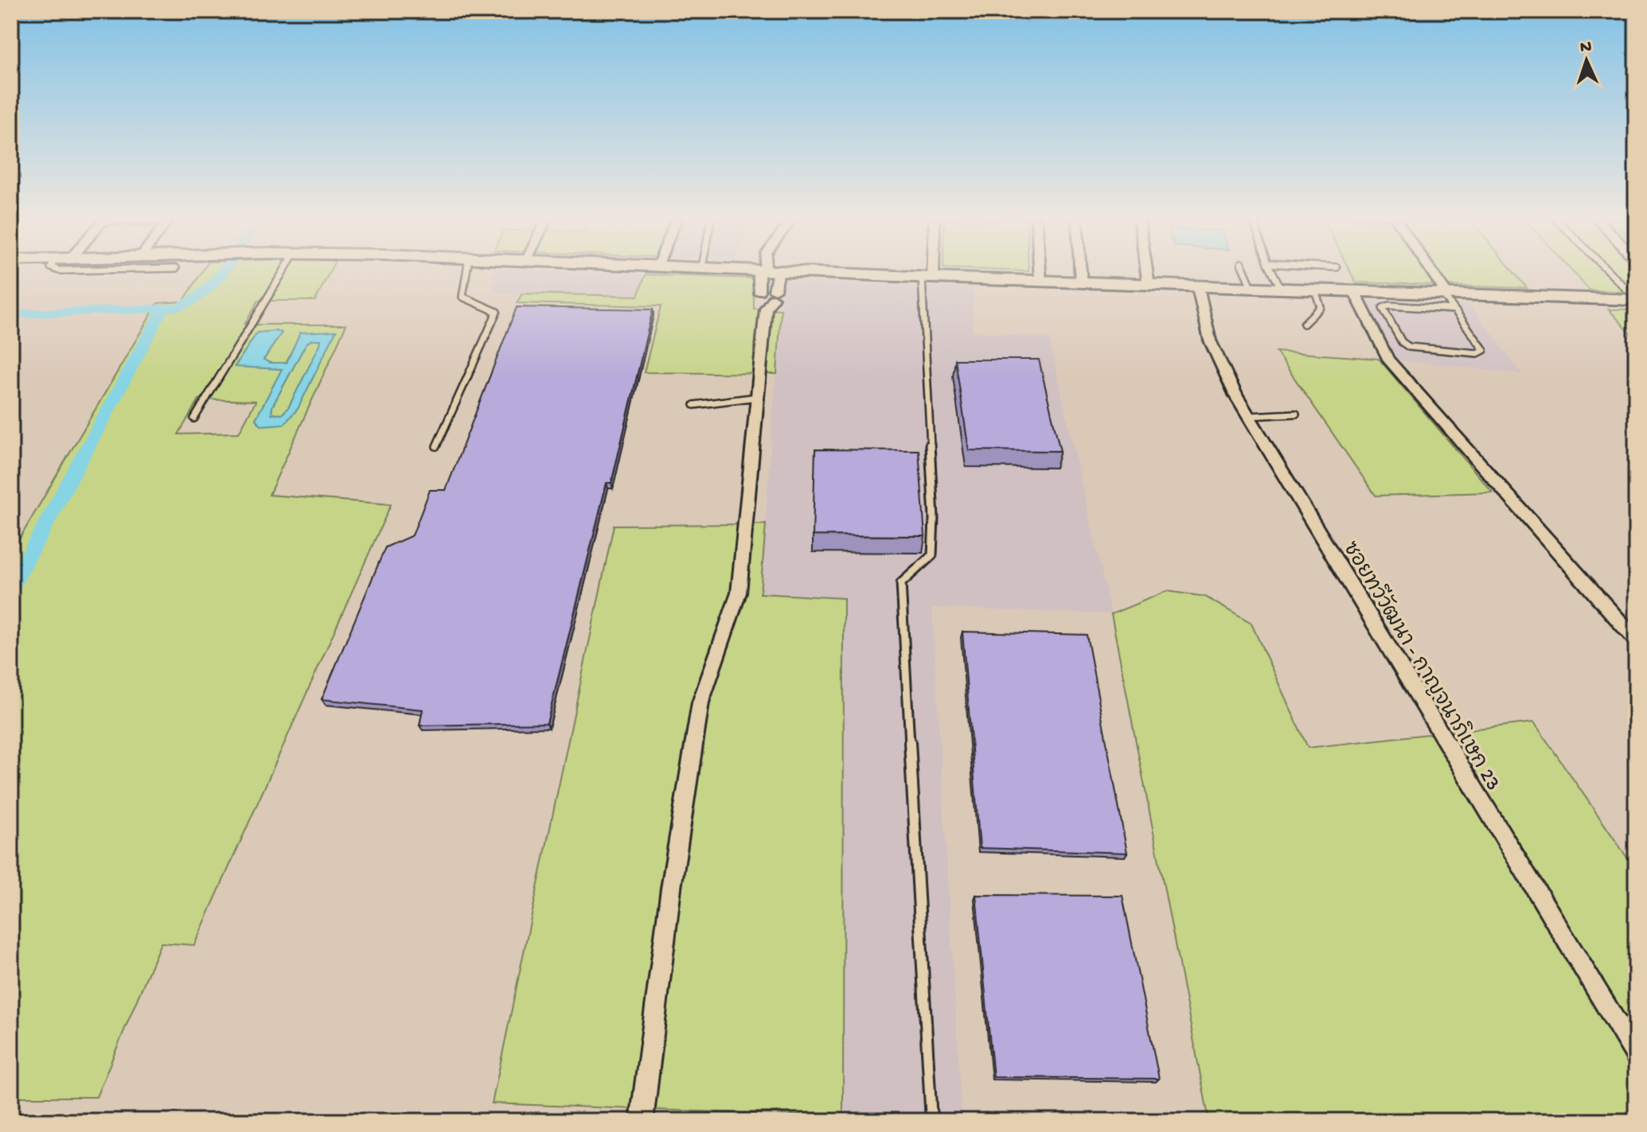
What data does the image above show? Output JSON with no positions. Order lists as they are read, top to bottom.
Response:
{
  "streets": {
    "street": ["ซอยทวีวัฒนา - กาญจนาภิเษก 23"]
  },
  "north": "top"
}
